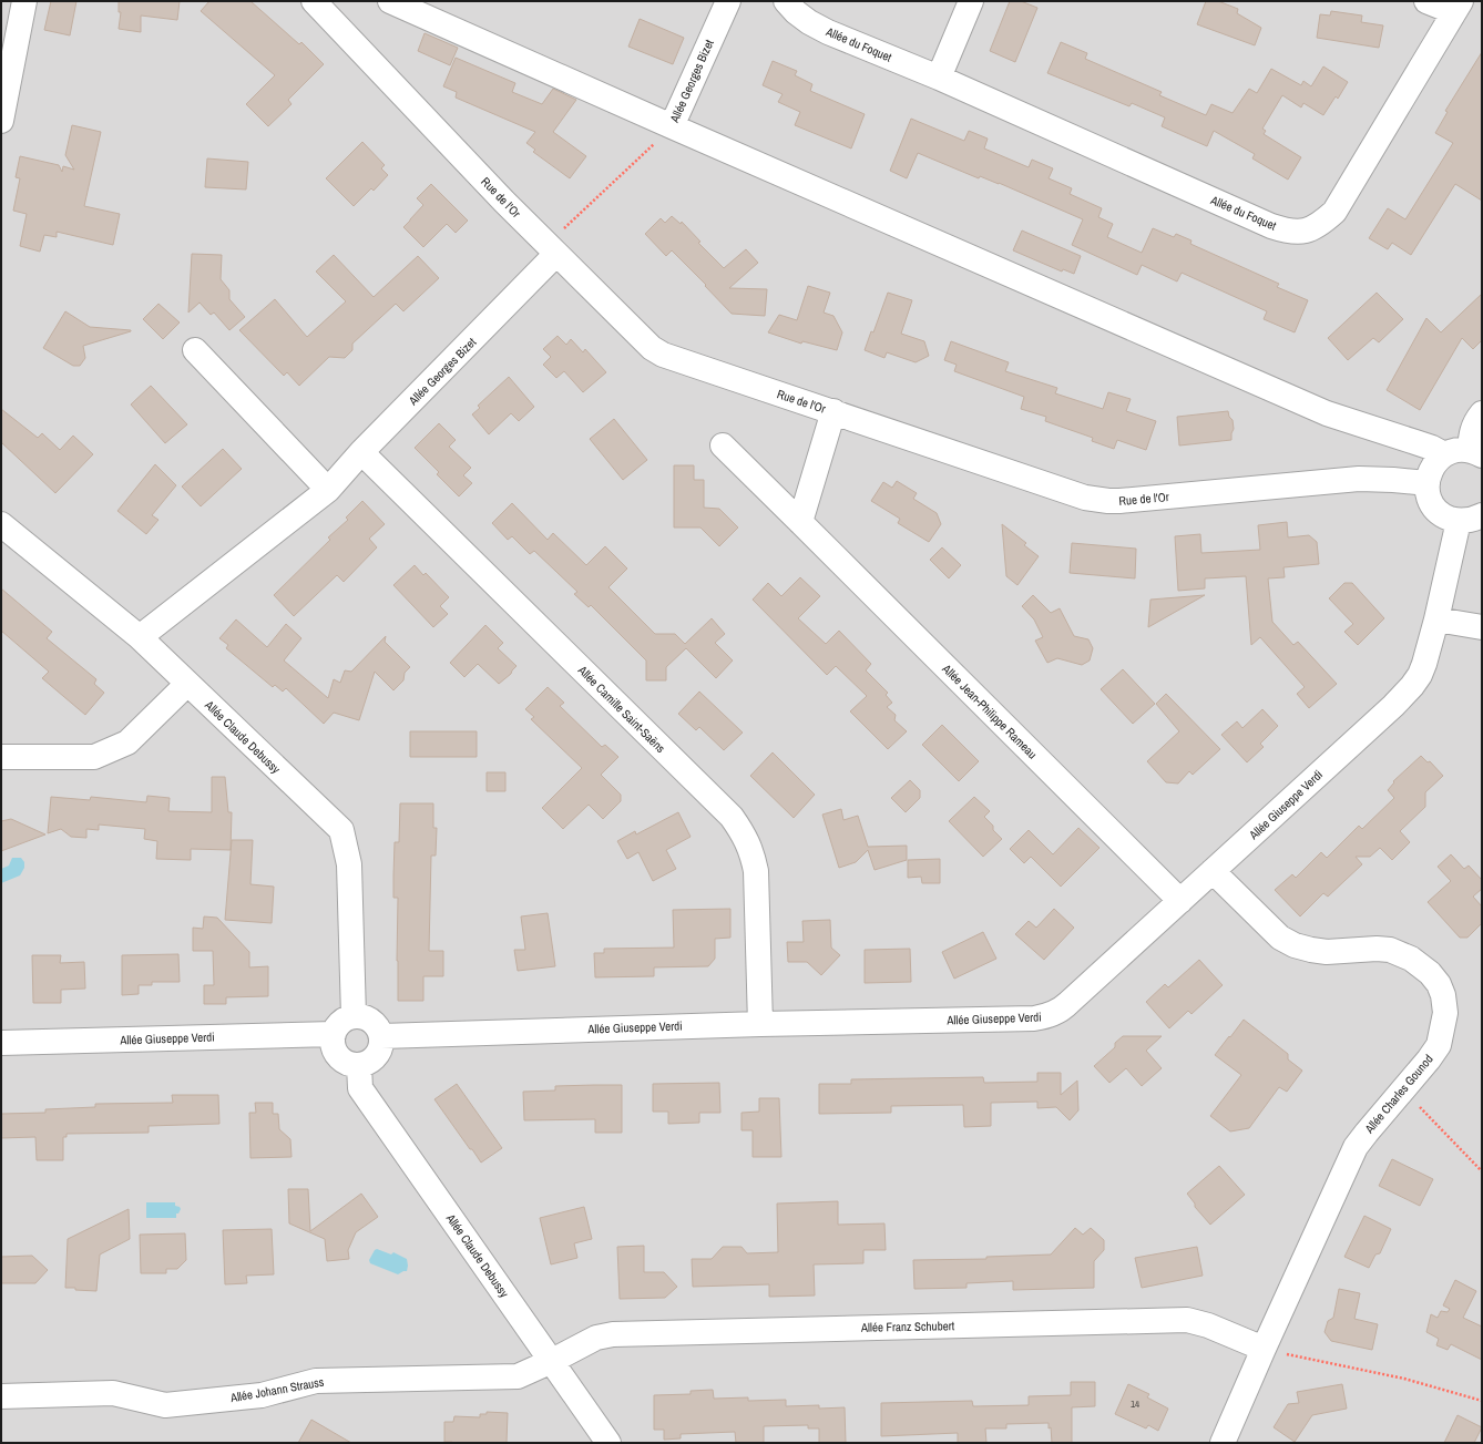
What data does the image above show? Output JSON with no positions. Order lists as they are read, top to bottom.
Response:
{
  "streets": {
    "street": [
      "Allée du Foquet",
      "Allée Georges Bizet",
      "Rue de l'Or",
      "Allée Camille Saint-Saëns",
      "Allée Jean-Philippe Rameau",
      "Allée Claude Debussy",
      "Allée Giuseppe Verdi",
      "Allée Charles Gounod",
      "Allée Franz Schubert",
      "Allée Johann Strauss"
    ]
  },
  "crossings": [
    ["Allée Georges Bizet", "Rue de l'Or"],
    ["Allée Georges Bizet", "Allée Camille Saint-Saëns"],
    ["Allée Georges Bizet", "Allée Claude Debussy"],
    ["Allée Camille Saint-Saëns", "Allée Giuseppe Verdi"],
    ["Allée Jean-Philippe Rameau", "Allée Giuseppe Verdi"],
    ["Allée Claude Debussy", "Allée Giuseppe Verdi"],
    ["Allée Claude Debussy", "Allée Franz Schubert"],
    ["Allée Claude Debussy", "Allée Johann Strauss"],
    ["Allée Giuseppe Verdi", "Allée Charles Gounod"],
    ["Allée Charles Gounod", "Allée Franz Schubert"],
    ["Allée Franz Schubert", "Allée Johann Strauss"]
  ],
  "house_numbers": ["14"]
}
